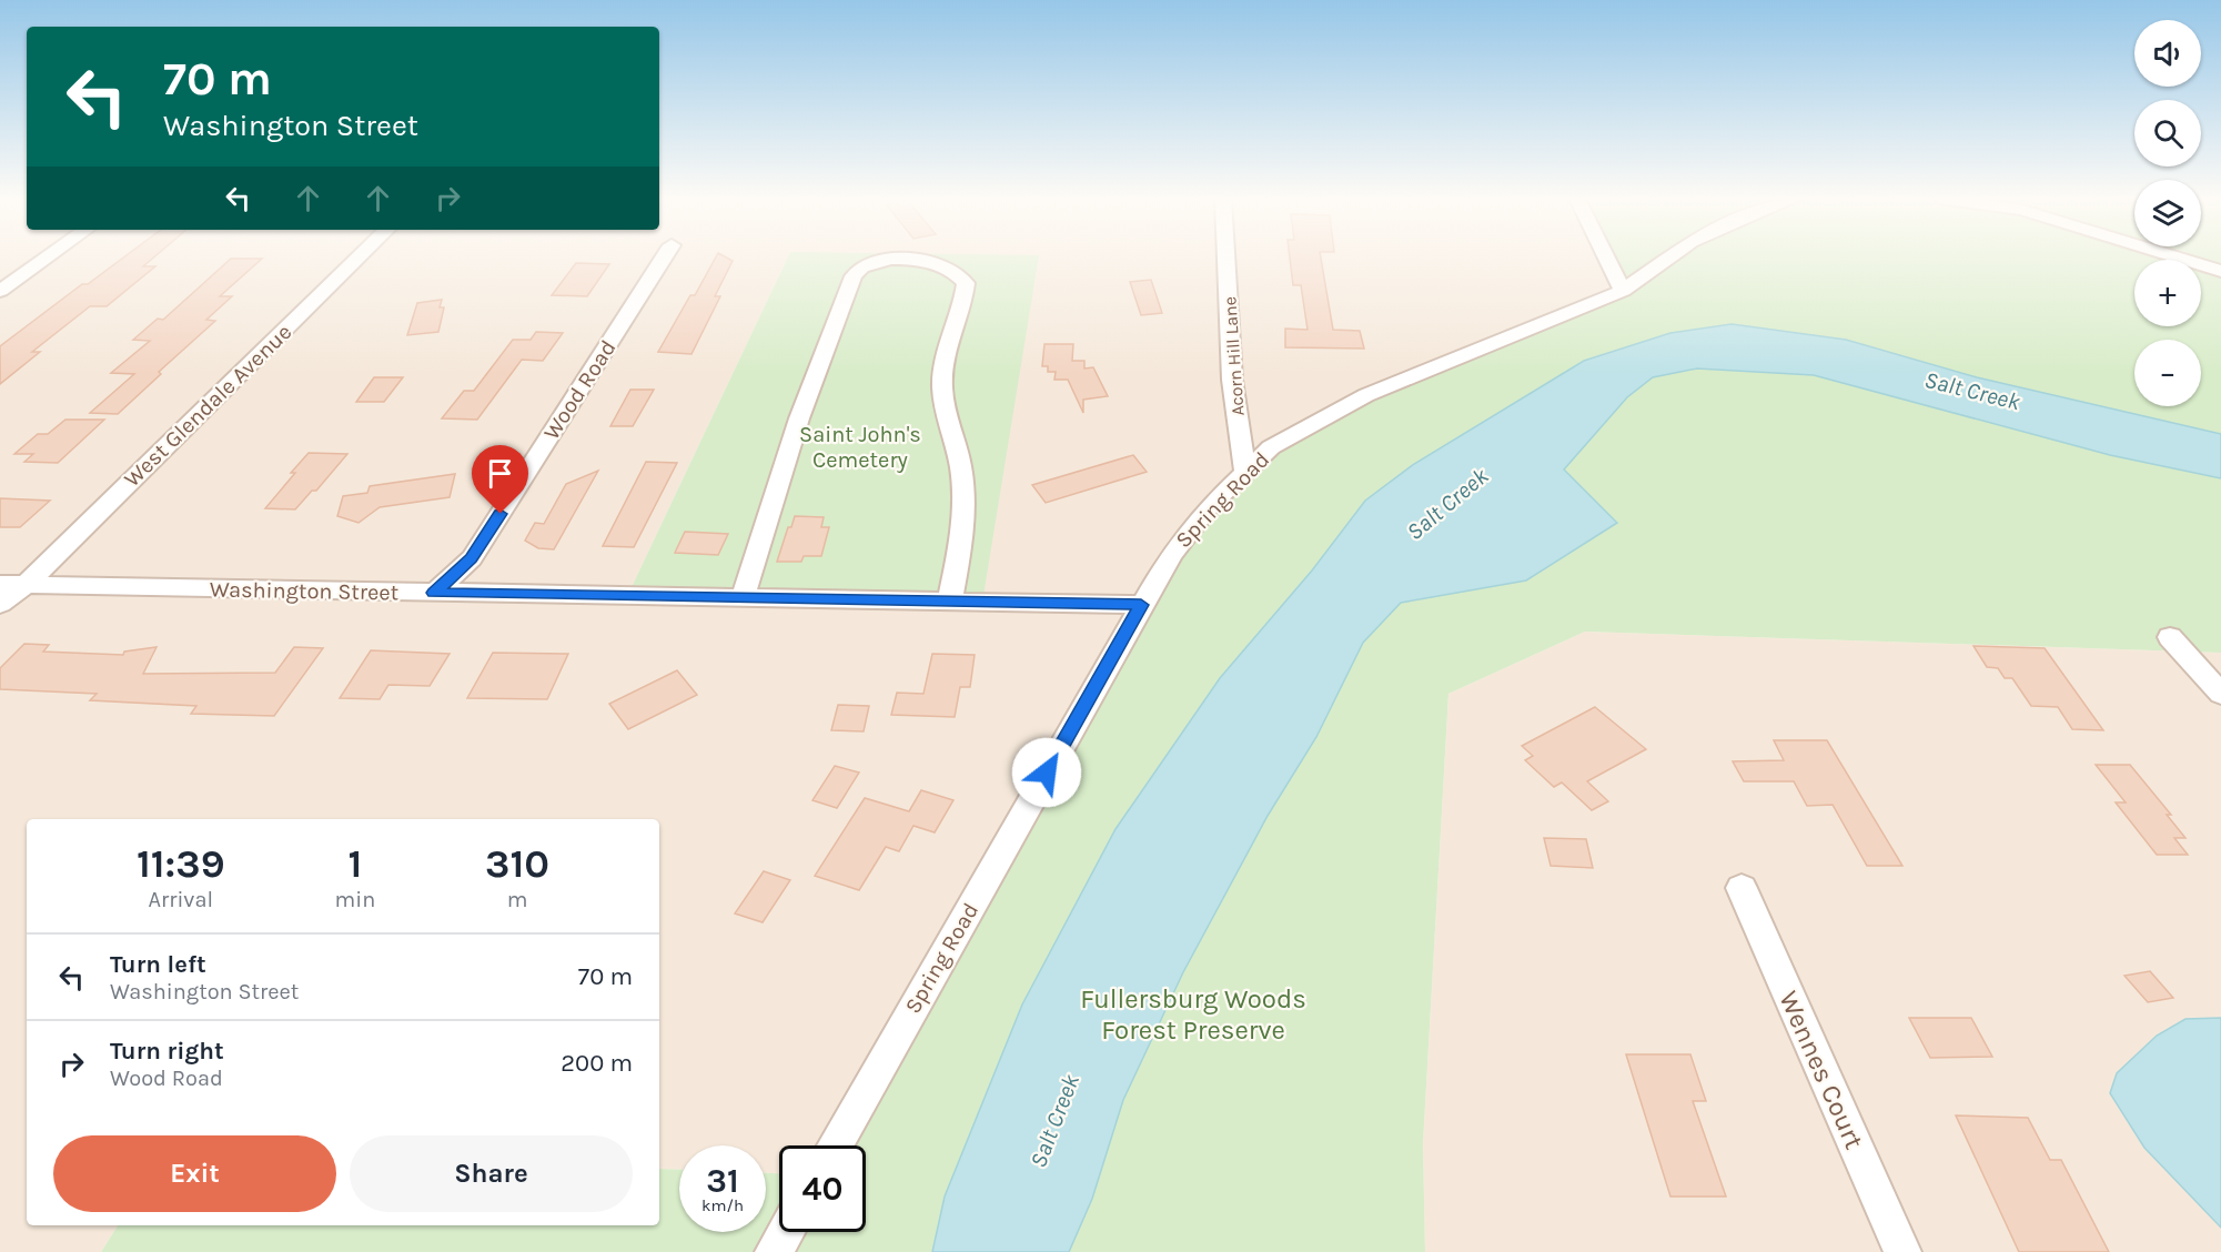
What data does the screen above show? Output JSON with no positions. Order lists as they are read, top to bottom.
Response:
{
  "streets": {
    "street": [
      "Acorn Hill Lane",
      "Wood Road",
      "West Glendale Avenue",
      "Spring Road",
      "Washington Street",
      "Wennes Court"
    ]
  },
  "crossings": [
    ["Acorn Hill Lane", "Spring Road"],
    ["Wood Road", "Washington Street"],
    ["West Glendale Avenue", "Washington Street"],
    ["Spring Road", "Washington Street"]
  ],
  "water": ["Salt Creek"],
  "parks": ["Saint John's Cemetery", "Fullersburg Woods Forest Preserve"],
  "page": {
    "map_buttons": ["+", "−"],
    "turn": ["70 m", "Washington Street"],
    "eta": [
      "11:39",
      "Arrival",
      "1",
      "min",
      "310",
      "m"
    ],
    "list": [
      {
        "name": "Turn left",
        "note": "Washington Street",
        "value": "70 m"
      },
      {
        "name": "Turn right",
        "note": "Wood Road",
        "value": "200 m"
      }
    ],
    "buttons": ["Exit", "Share"],
    "speed": "31 km/h",
    "limit": "40"
  }
}
